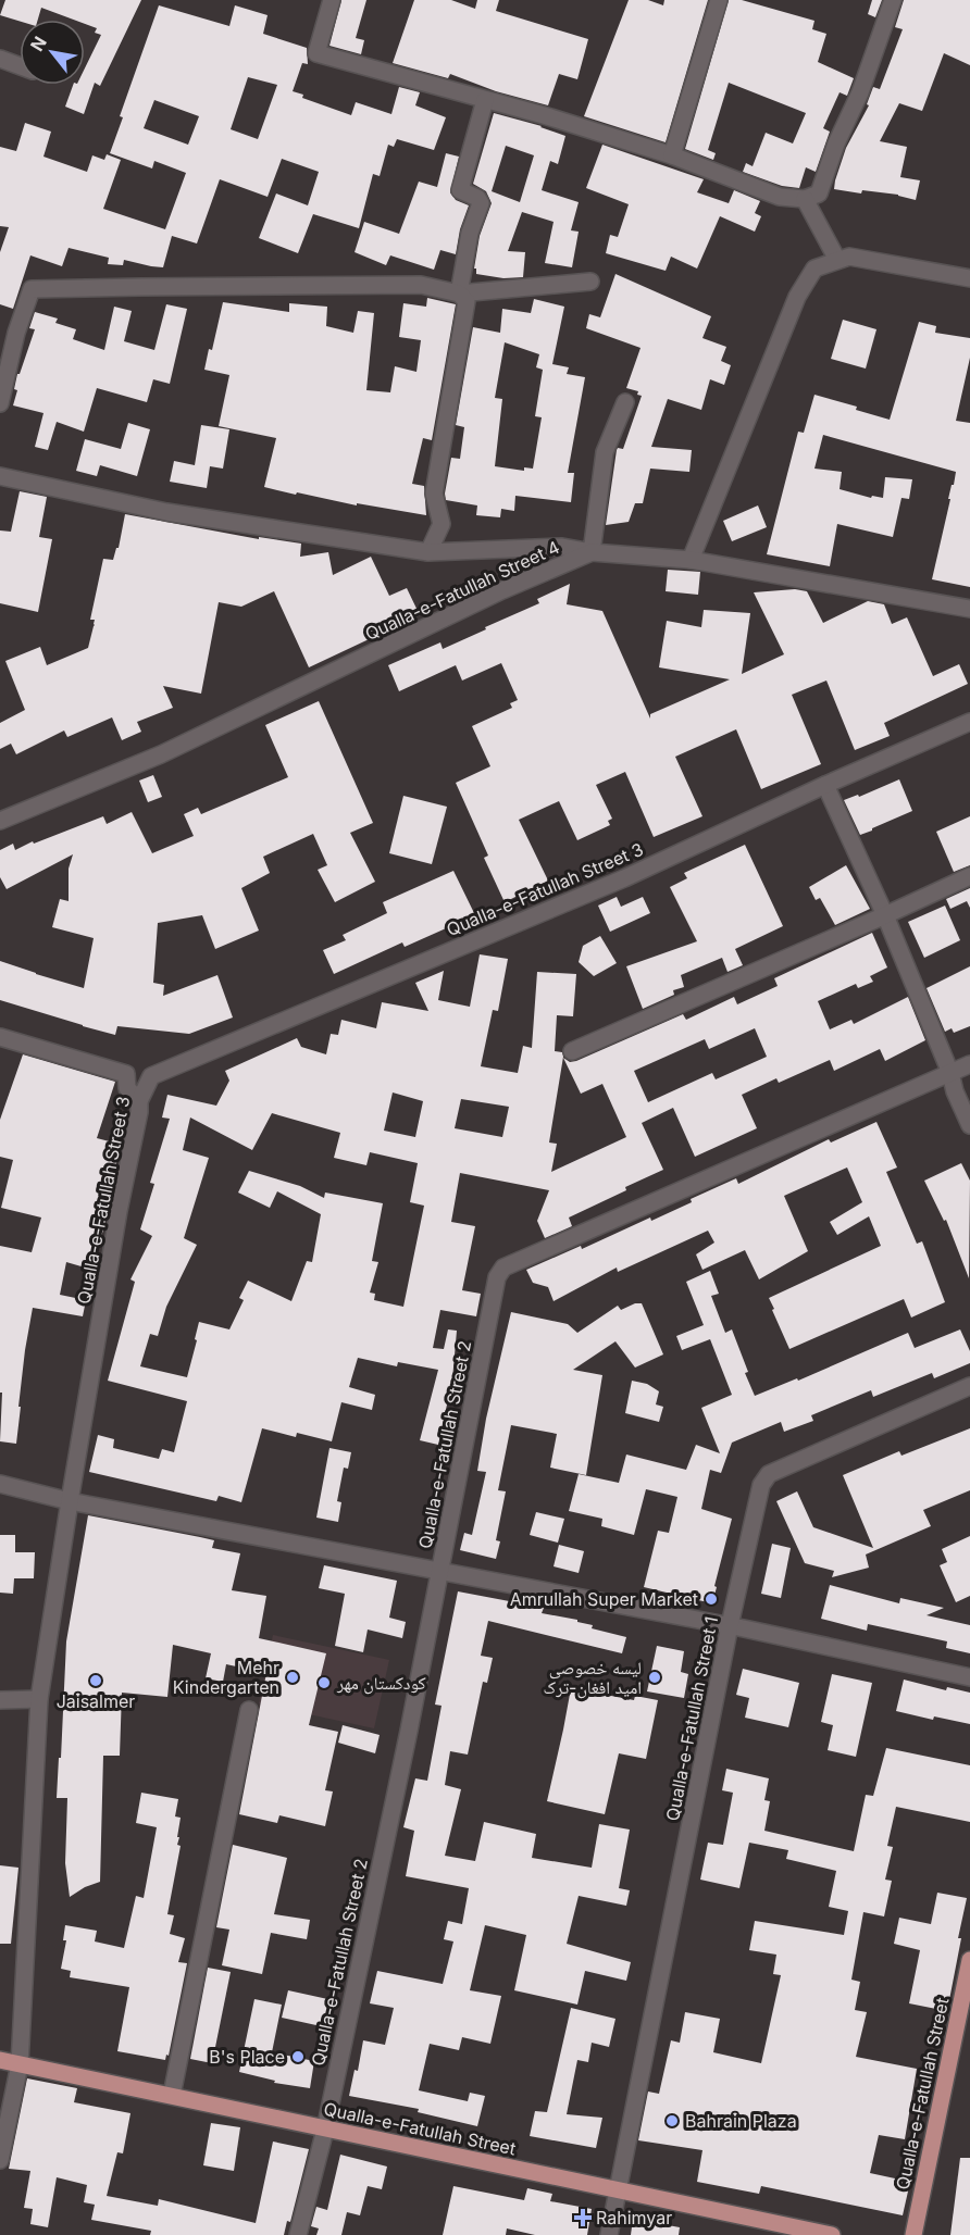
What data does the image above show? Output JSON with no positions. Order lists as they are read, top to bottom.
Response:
{
  "streets": {
    "main road": ["Qualla-e-Fatullah Street"],
    "street": [
      "Qualla-e-Fatullah Street 4",
      "Qualla-e-Fatullah Street 3",
      "Qualla-e-Fatullah Street 2",
      "Qualla-e-Fatullah Street 1"
    ]
  },
  "crossings": [
    ["Qualla-e-Fatullah Street 3", "Qualla-e-Fatullah Street"],
    ["Qualla-e-Fatullah Street 2", "Qualla-e-Fatullah Street"],
    ["Qualla-e-Fatullah Street 1", "Qualla-e-Fatullah Street"]
  ],
  "places": {
    "other": [
      "Amrullah Super Market",
      "Mehr Kindergarten",
      "لیسه خصوصی امید افغان-ترک",
      "Jaisalmer",
      "کودکستان مهر",
      "B's Place",
      "Bahrain Plaza"
    ],
    "health": ["Rahimyar"]
  },
  "north": "top left"
}
